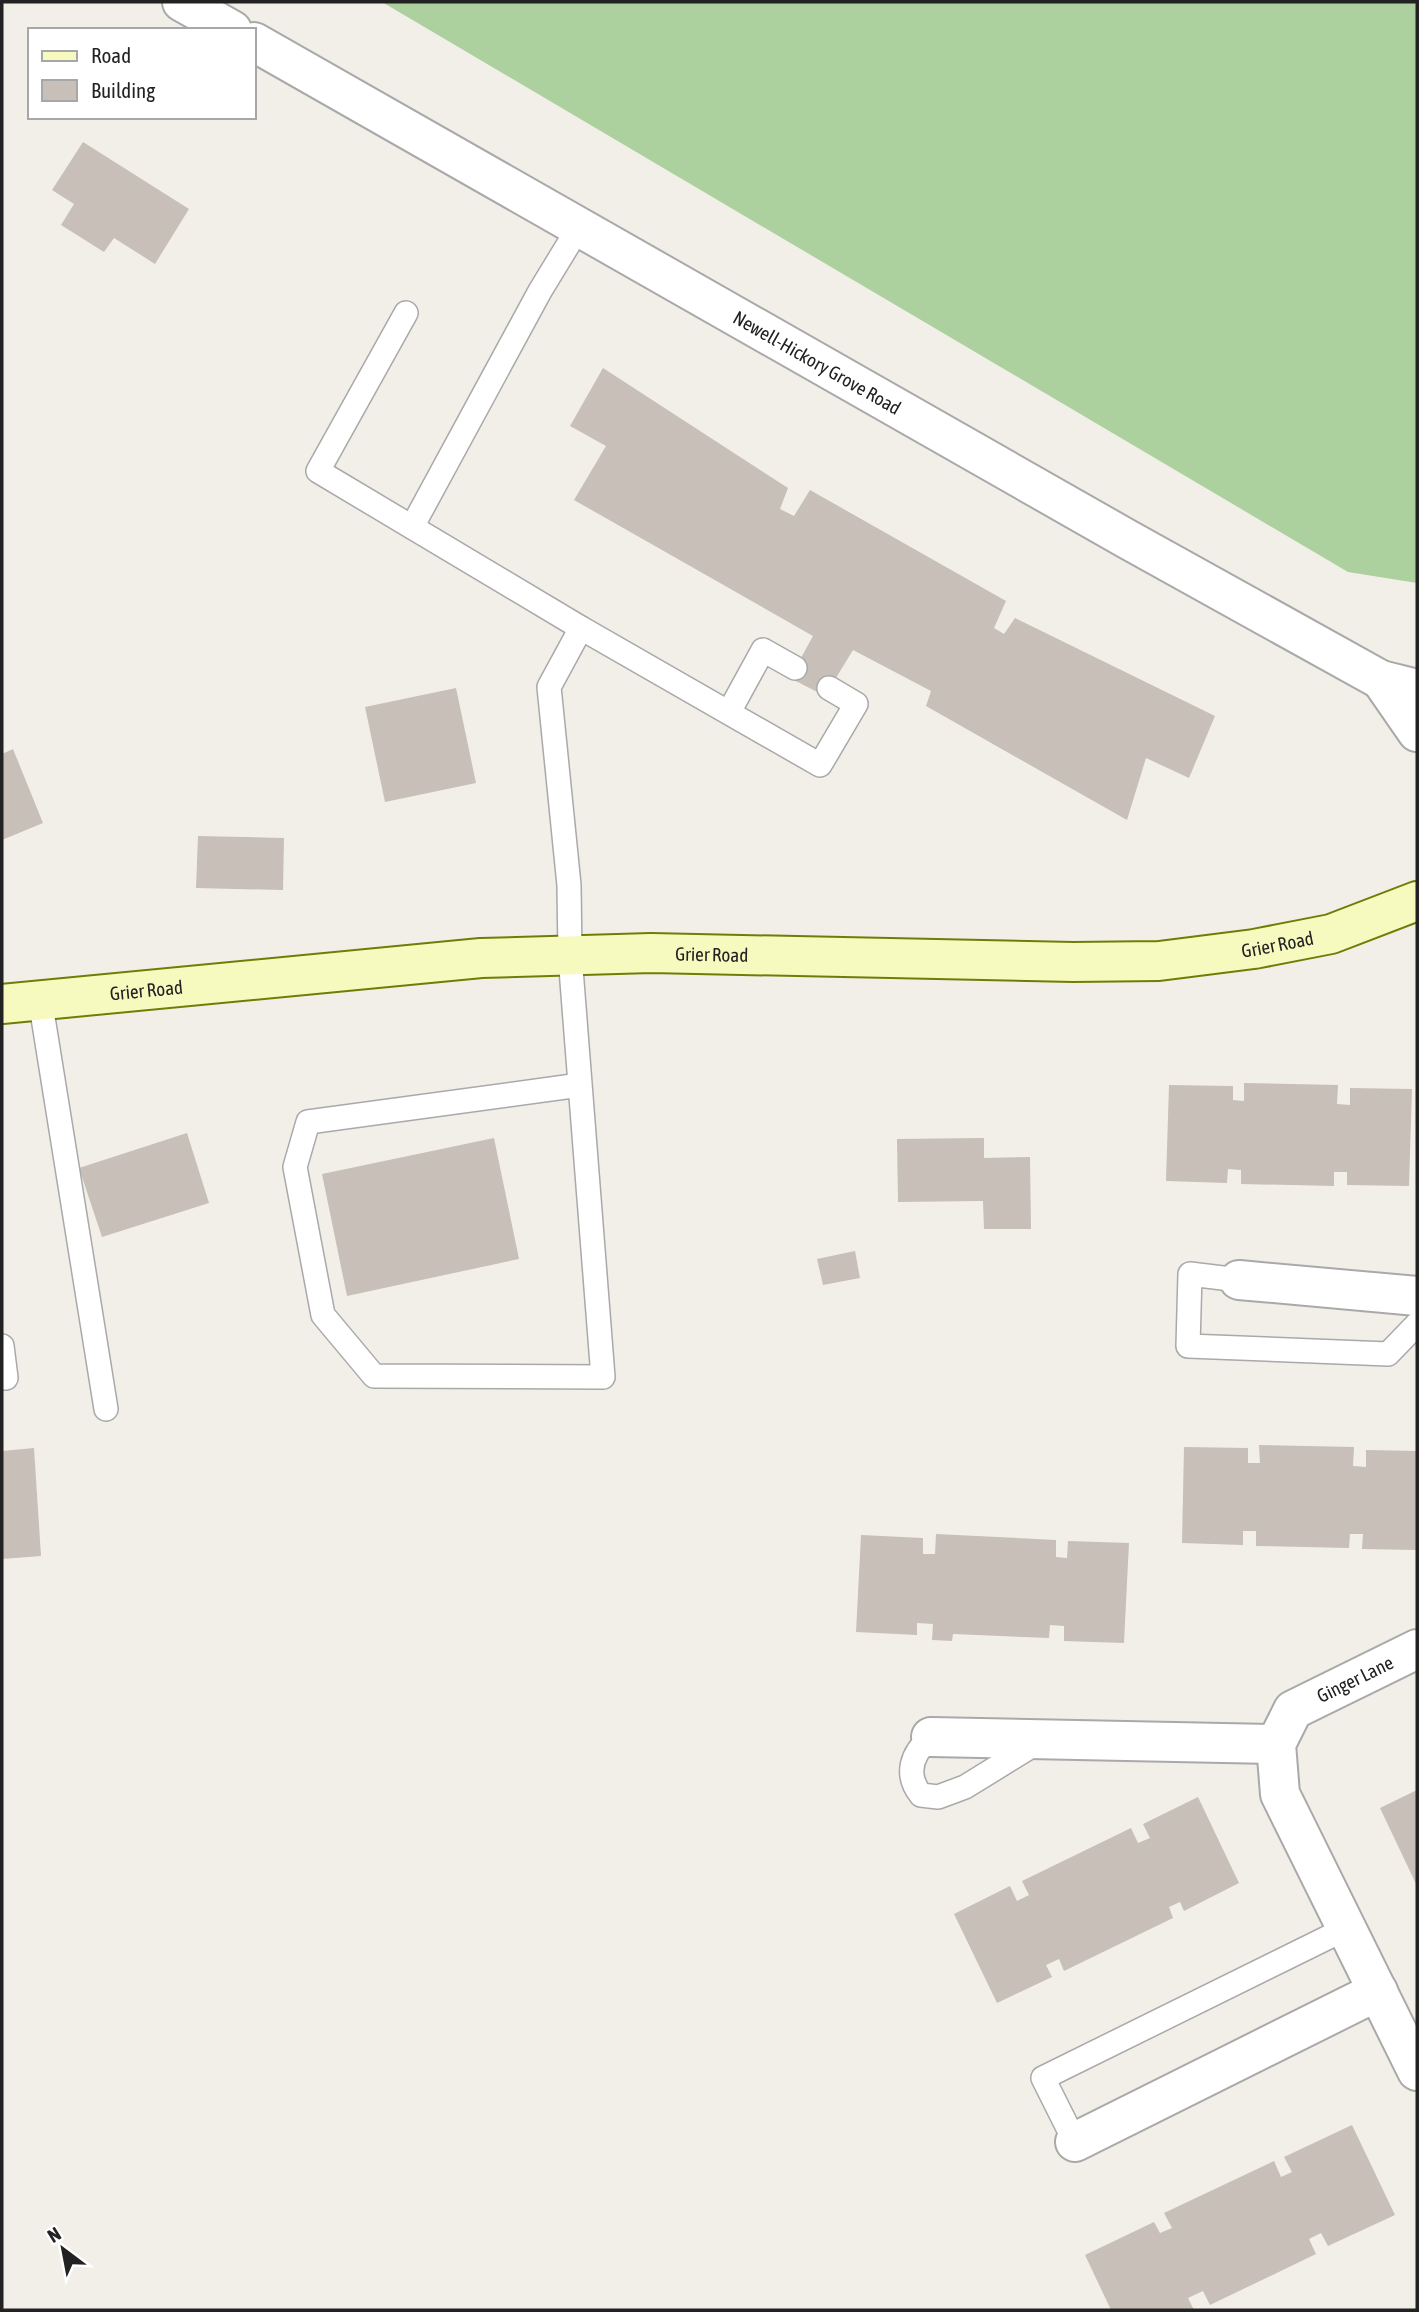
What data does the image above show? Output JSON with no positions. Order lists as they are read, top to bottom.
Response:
{
  "streets": {
    "street": ["Newell-Hickory Grove Road", "Grier Road", "Ginger Lane"]
  },
  "legend": ["Road", "Building"],
  "north": "top left"
}
